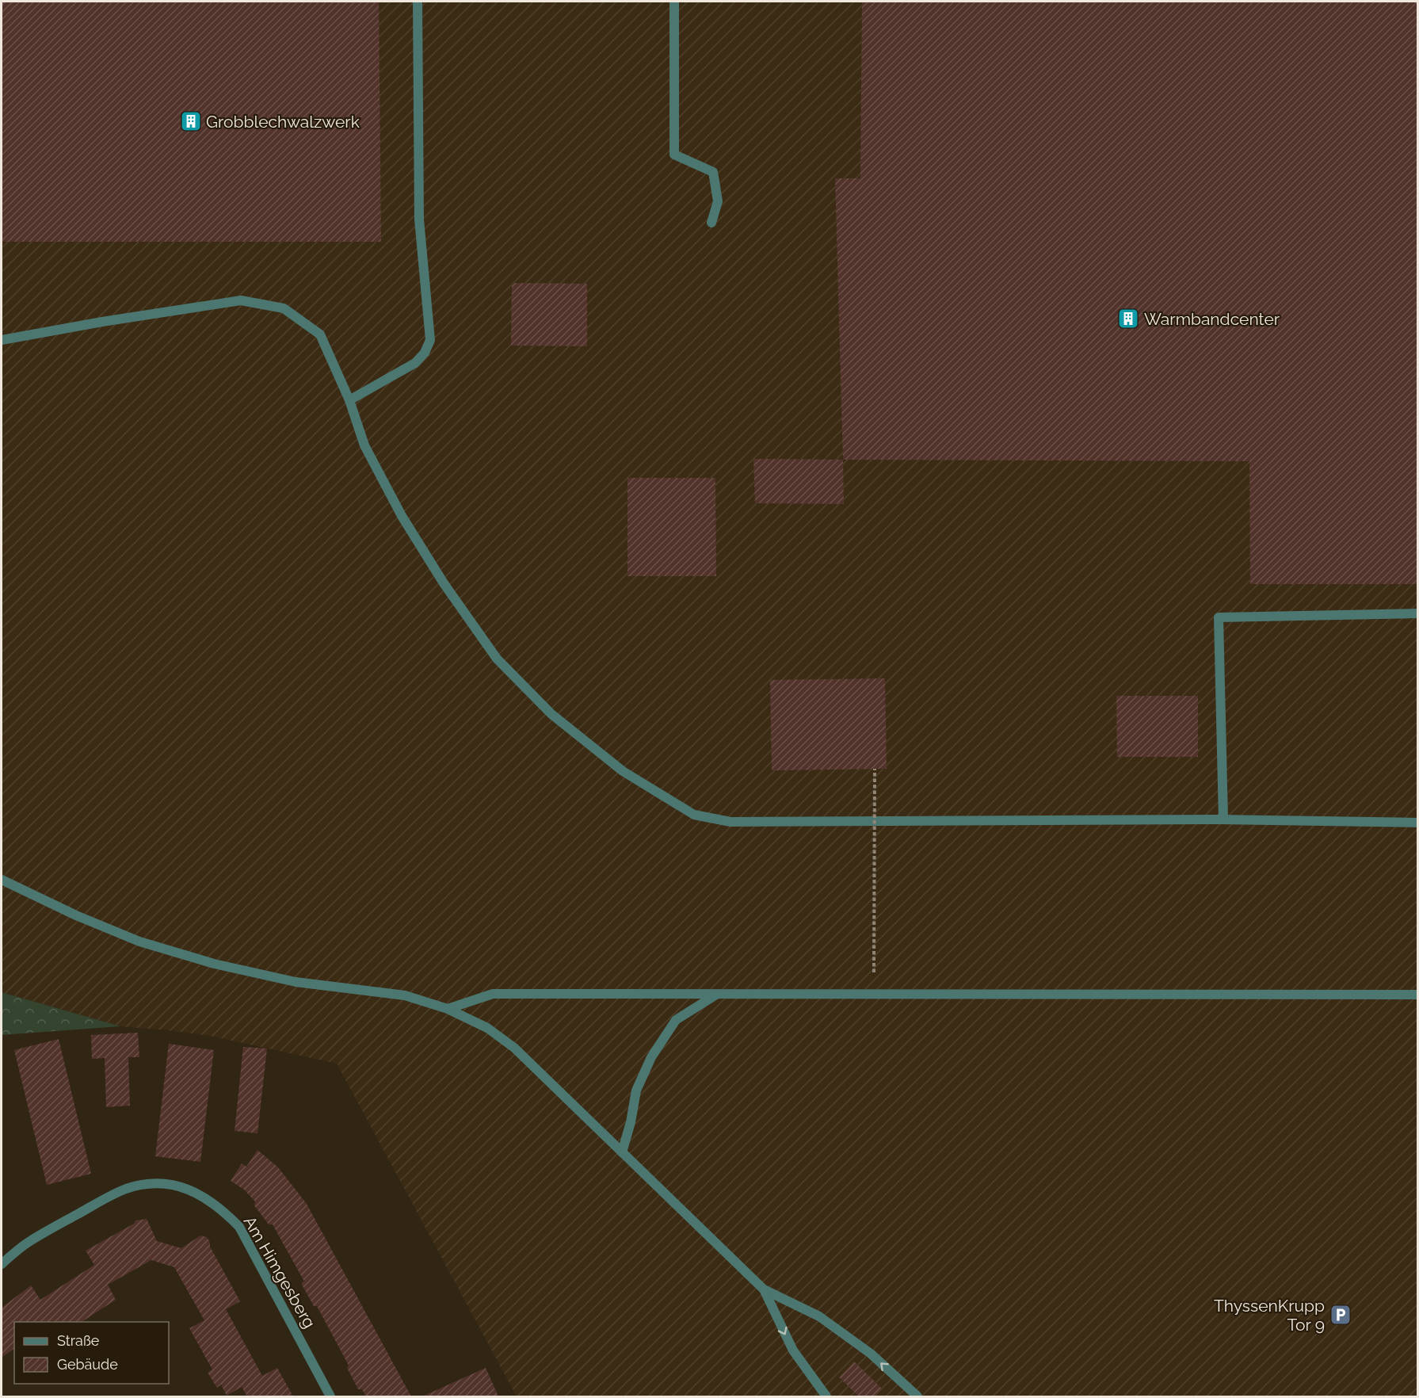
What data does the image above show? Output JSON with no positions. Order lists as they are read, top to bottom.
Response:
{
  "streets": {
    "street": ["Am Himgesberg"]
  },
  "places": {
    "building": ["Grobblechwalzwerk", "Warmbandcenter"],
    "parking": ["ThyssenKrupp Tor 9"]
  },
  "legend": ["Straße", "Gebäude"]
}
